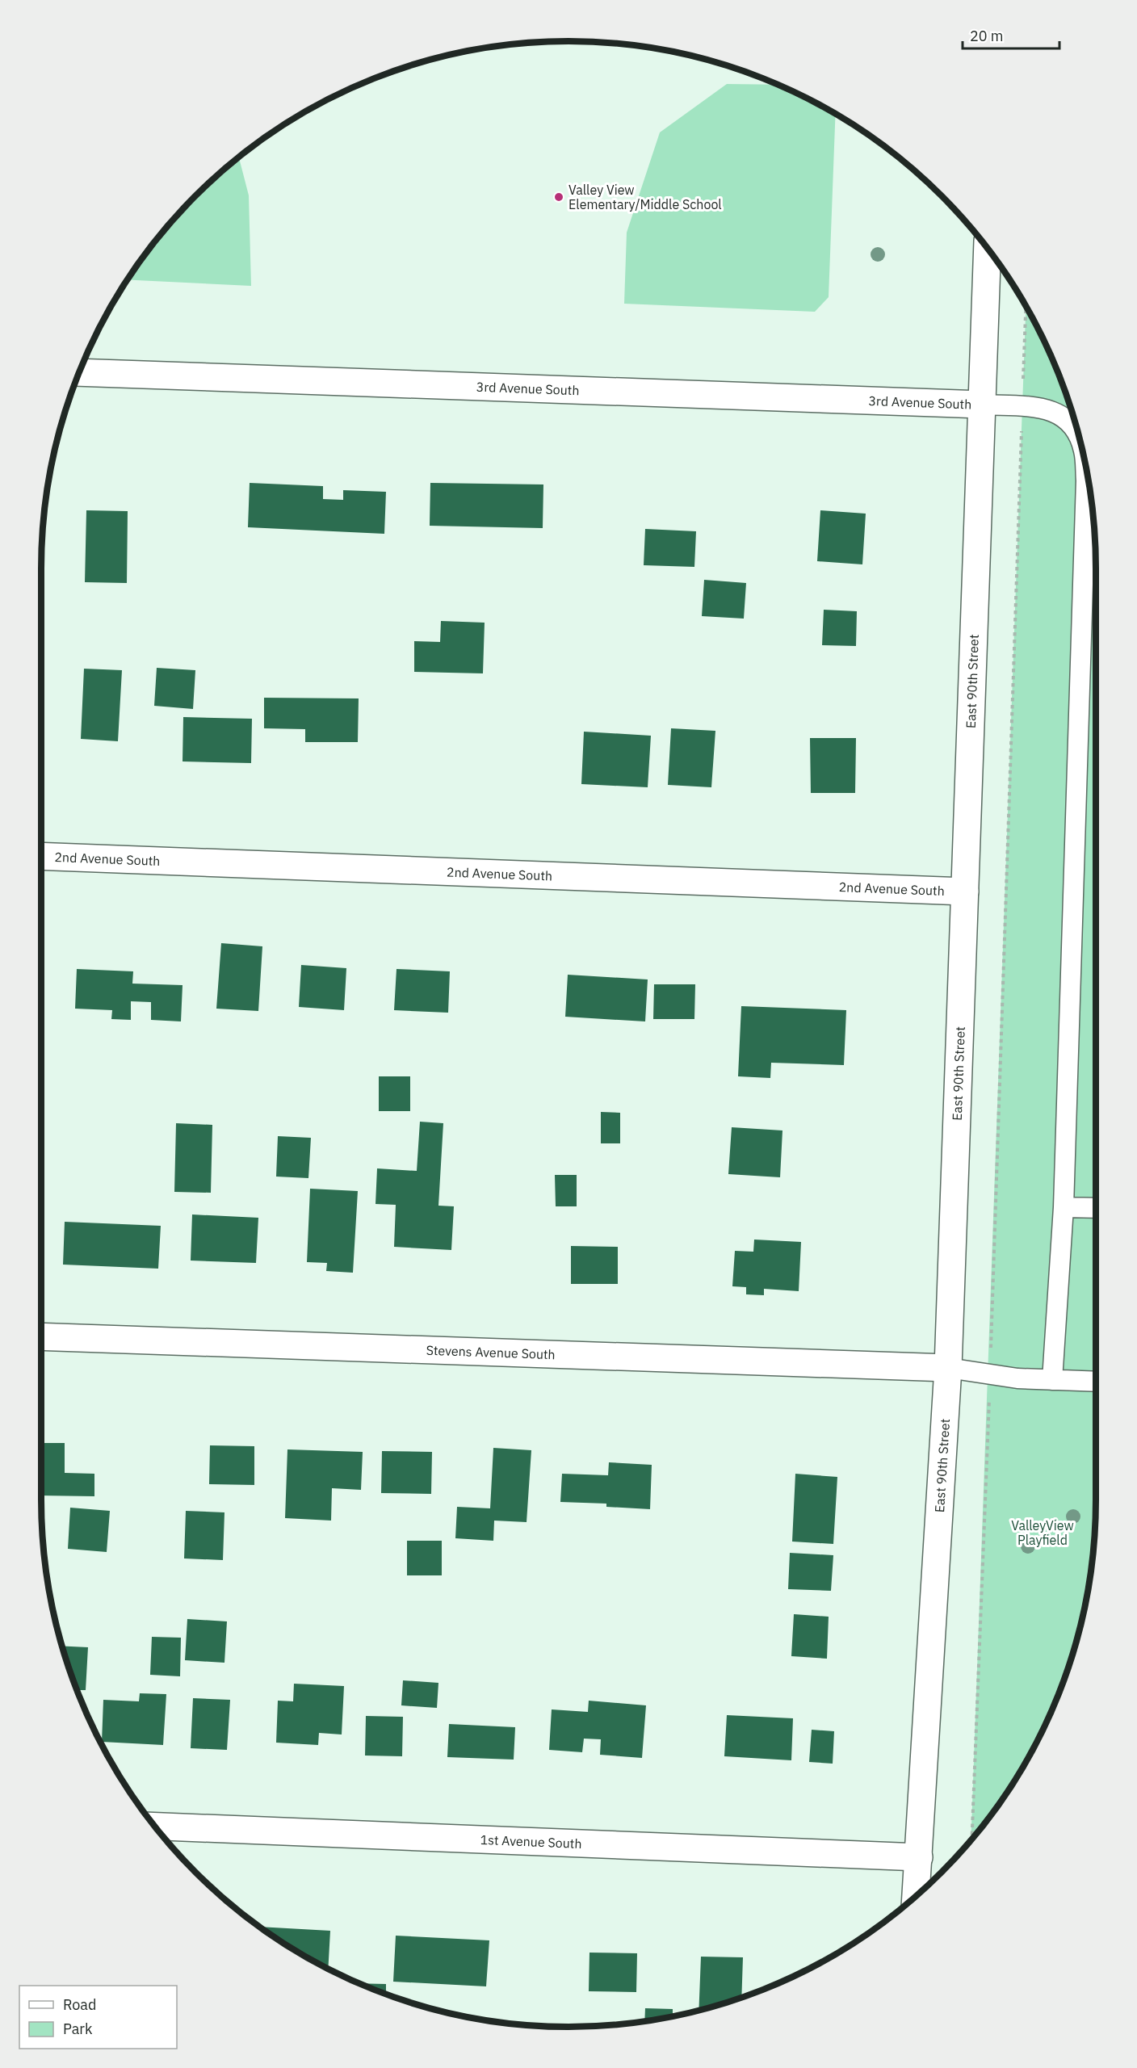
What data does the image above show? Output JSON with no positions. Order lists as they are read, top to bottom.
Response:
{
  "streets": {
    "street": [
      "3rd Avenue South",
      "East 90th Street",
      "2nd Avenue South",
      "Stevens Avenue South",
      "1st Avenue South"
    ]
  },
  "crossings": [
    ["3rd Avenue South", "East 90th Street"],
    ["East 90th Street", "2nd Avenue South"],
    ["East 90th Street", "Stevens Avenue South"],
    ["East 90th Street", "1st Avenue South"]
  ],
  "parks": ["ValleyView Playfield"],
  "places": ["Valley View Elementary/Middle School"],
  "legend": ["Road", "Park"],
  "scale_bar": "20 m"
}
